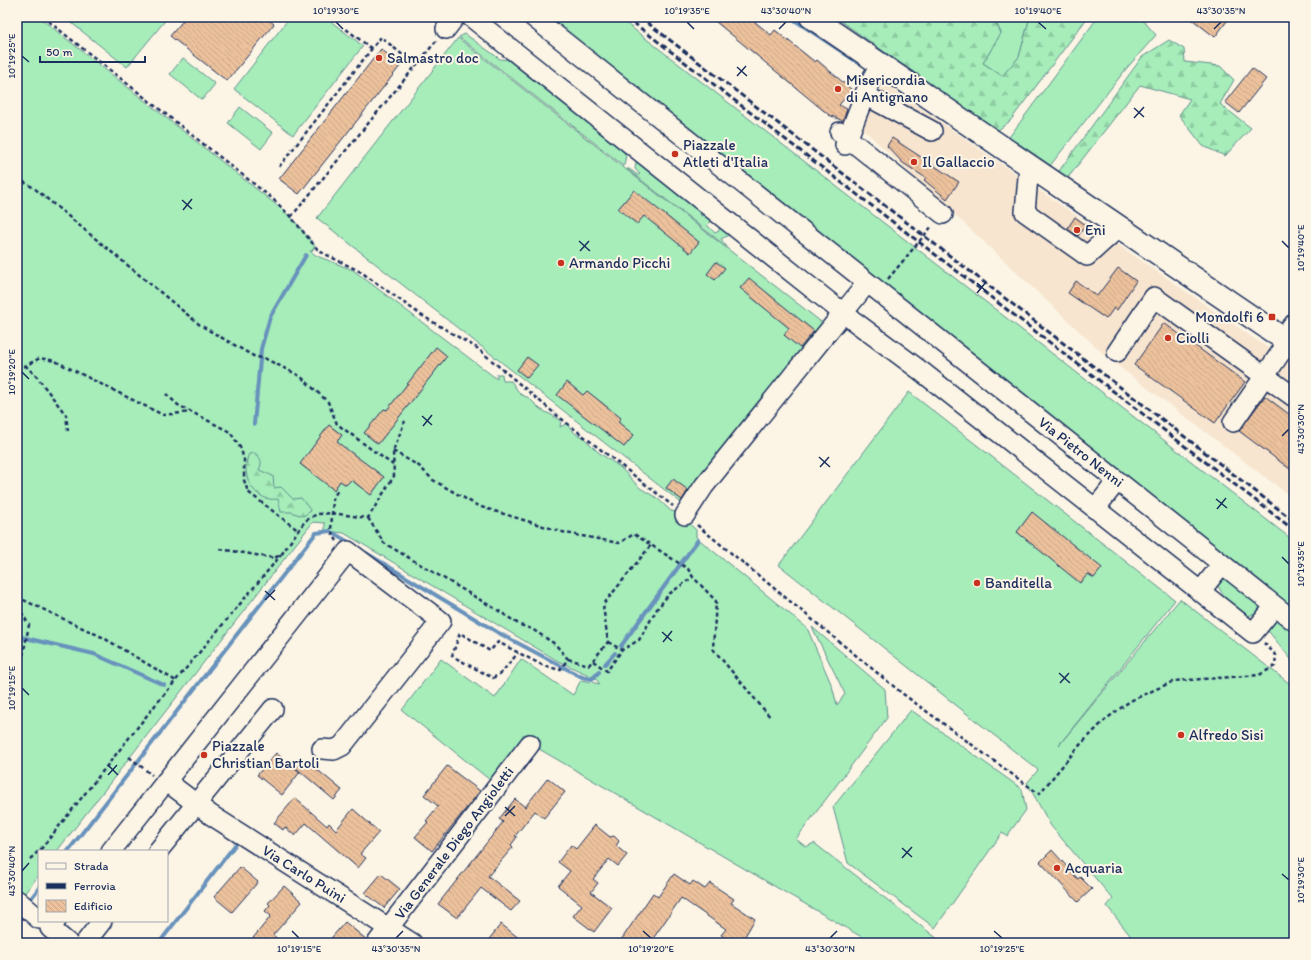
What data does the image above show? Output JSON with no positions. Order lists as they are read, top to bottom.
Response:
{
  "streets": {
    "street": ["Via Pietro Nenni", "Via Generale Diego Angioletti", "Via Carlo Puini"]
  },
  "crossings": [
    ["Via Generale Diego Angioletti", "Via Carlo Puini"]
  ],
  "places": {
    "other": [
      "Salmastro doc",
      "Misericordia di Antignano",
      "Piazzale Atleti d'Italia",
      "Il Gallaccio",
      "Eni",
      "Armando Picchi",
      "Ciolli",
      "Banditella",
      "Alfredo Sisi",
      "Piazzale Christian Bartoli",
      "Acquaria"
    ],
    "transit": ["Mondolfi 6"]
  },
  "legend": ["Strada", "Ferrovia", "Edificio"],
  "scale_bar": "50 m",
  "coordinates": [
    "10°19'30\"E",
    "10°19'35\"E",
    "43°30'40\"N",
    "10°19'40\"E",
    "43°30'35\"N",
    "10°19'25\"E",
    "10°19'20\"E",
    "43°30'30\"N",
    "10°19'15\"E"
  ]
}
